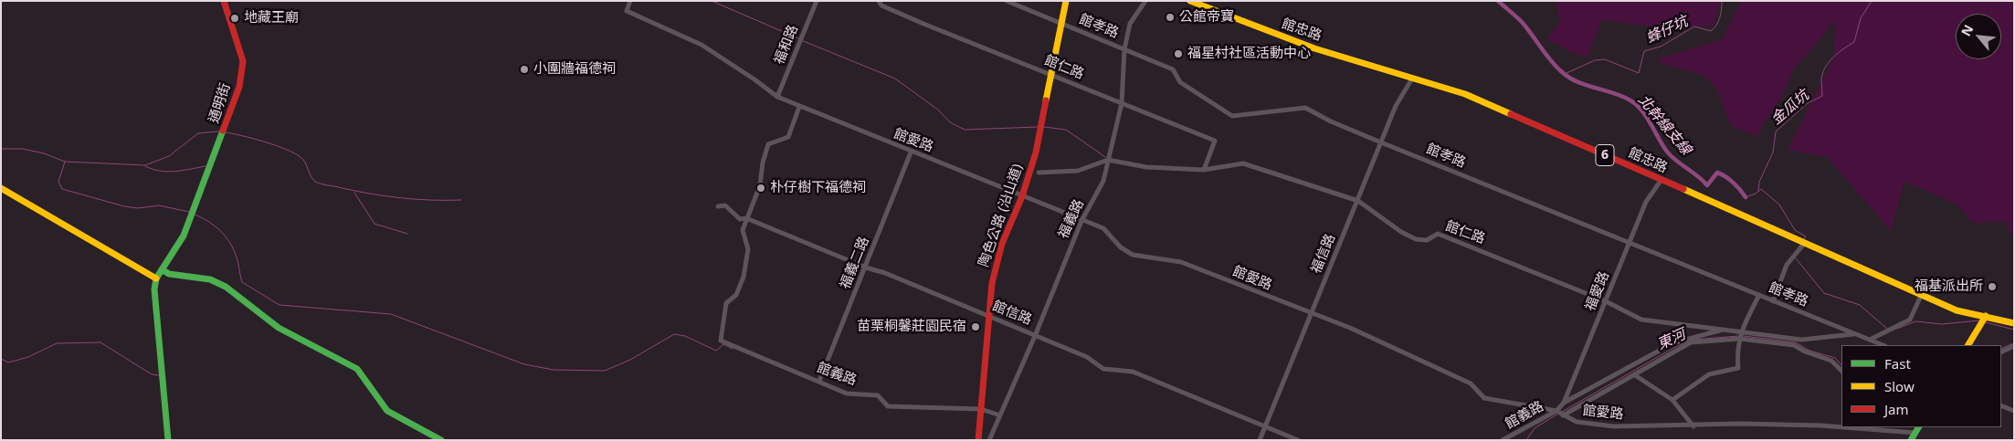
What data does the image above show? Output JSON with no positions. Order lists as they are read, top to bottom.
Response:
{
  "streets": {
    "main road": [
      "館忠路",
      "通明街",
      "6",
      "陶色公路 (沿山道)"
    ],
    "street": [
      "館孝路",
      "福和路",
      "館仁路",
      "館愛路",
      "福義路",
      "福信路",
      "福義二路",
      "福愛路",
      "館信路",
      "館義路"
    ]
  },
  "crossings": [
    ["館孝路", "館仁路"],
    ["館孝路", "陶色公路 (沿山道)"],
    ["館孝路", "福義路"],
    ["館孝路", "福信路"],
    ["館孝路", "福愛路"],
    ["館忠路", "福信路"],
    ["館忠路", "福愛路"],
    ["福和路", "館愛路"],
    ["館仁路", "陶色公路 (沿山道)"],
    ["館仁路", "福義路"],
    ["館仁路", "福信路"],
    ["館仁路", "福愛路"],
    ["館愛路", "陶色公路 (沿山道)"],
    ["館愛路", "福義路"],
    ["館愛路", "福信路"],
    ["館愛路", "福義二路"],
    ["館愛路", "福愛路"],
    ["館愛路", "館義路"],
    ["陶色公路 (沿山道)", "館信路"],
    ["陶色公路 (沿山道)", "館義路"],
    ["福義路", "館信路"],
    ["福義路", "館義路"],
    ["福信路", "館信路"],
    ["福義二路", "館信路"],
    ["福義二路", "館義路"],
    ["福愛路", "館義路"],
    ["館信路", "館義路"]
  ],
  "water": [
    "蜂仔坑",
    "金瓜坑",
    "北幹線支線",
    "東河"
  ],
  "places": [
    "公館帝寶",
    "地藏王廟",
    "福星村社區活動中心",
    "小圍牆福德祠",
    "朴仔樹下福德祠",
    "福基派出所",
    "苗栗桐馨莊園民宿"
  ],
  "legend": ["Fast", "Slow", "Jam"],
  "north": "top left"
}
